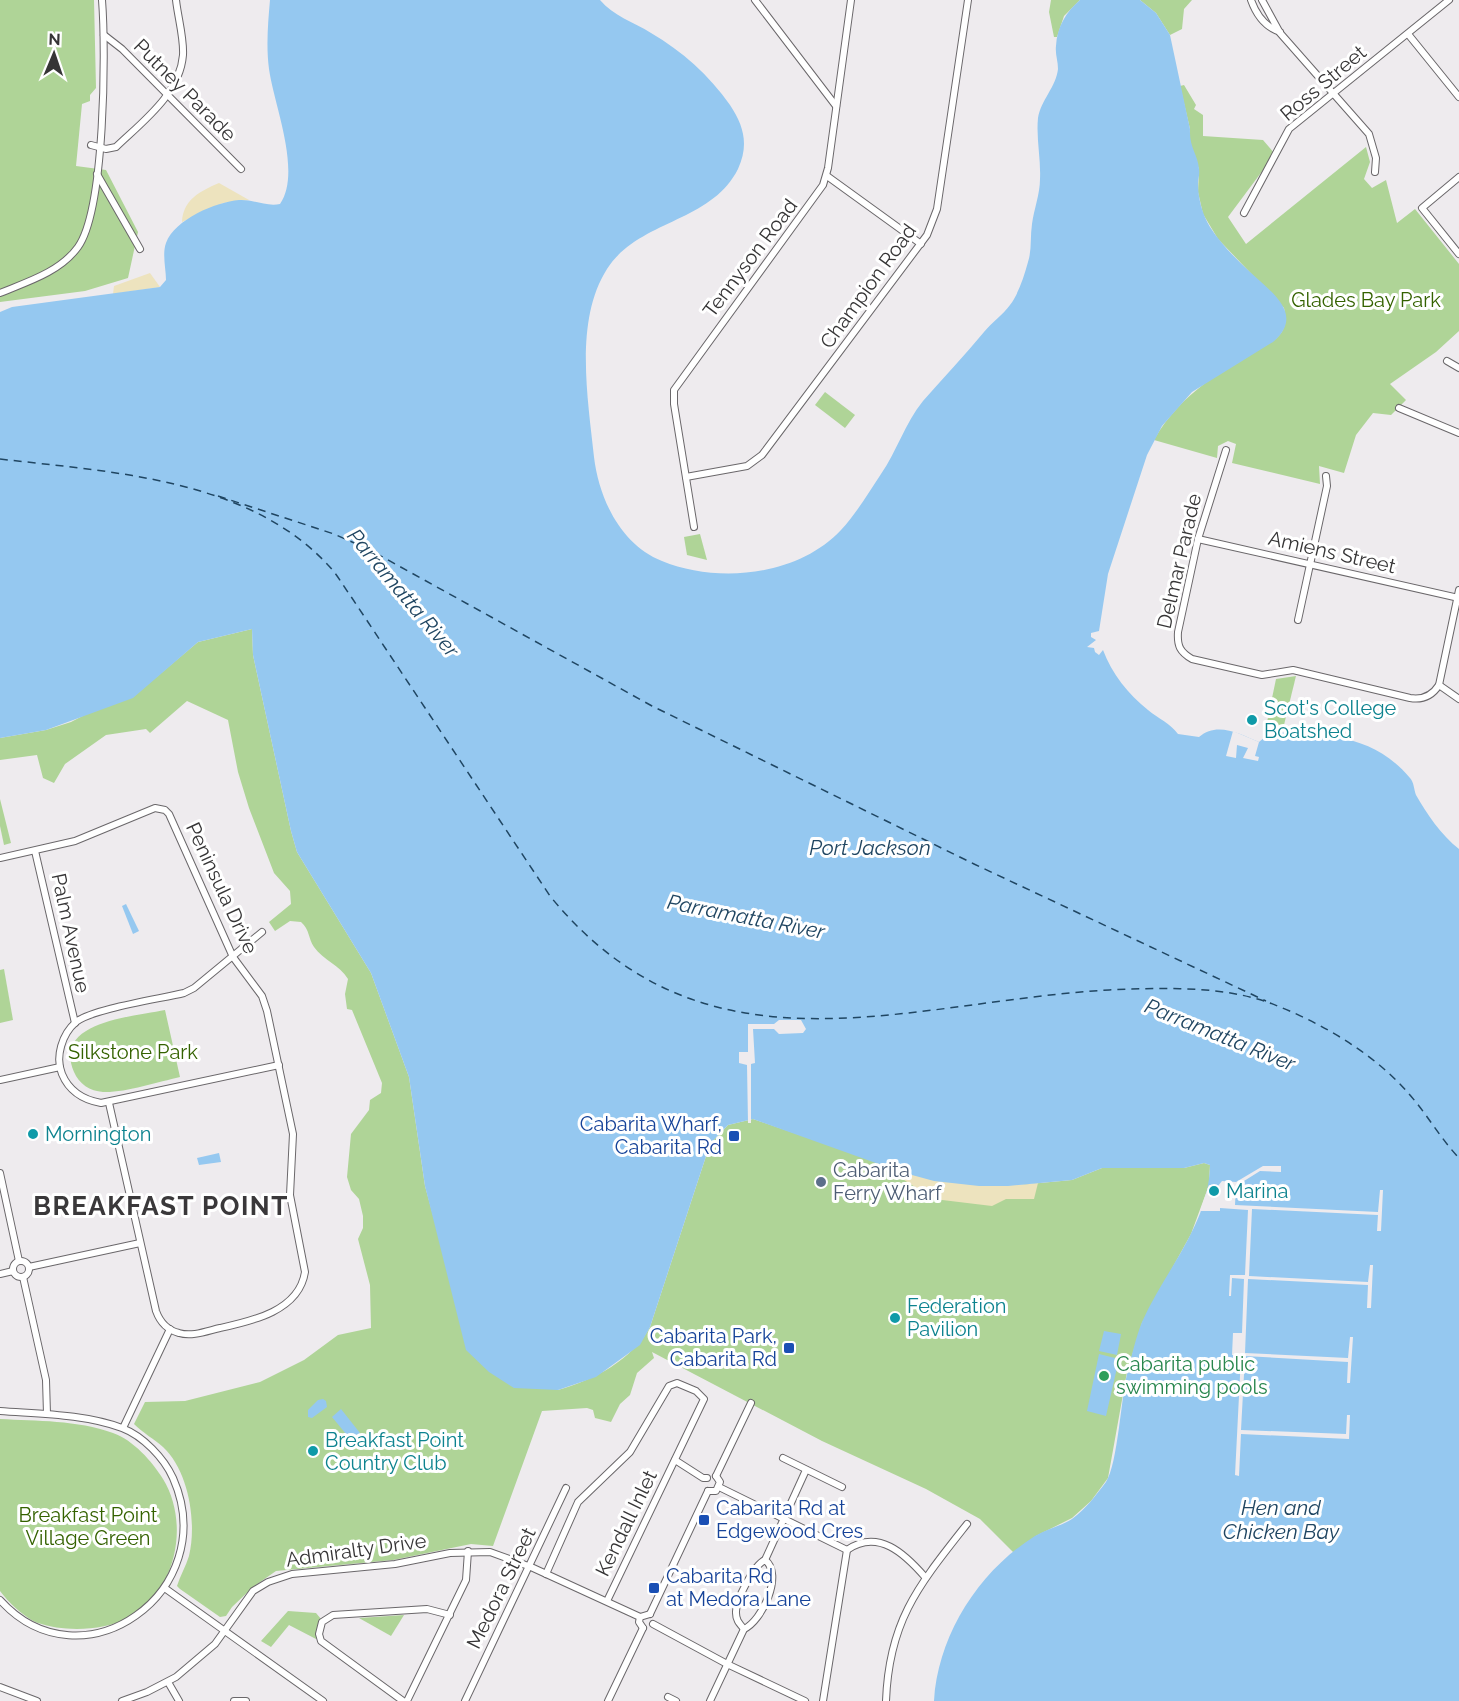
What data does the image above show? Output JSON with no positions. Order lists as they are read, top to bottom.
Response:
{
  "streets": {
    "street": [
      "Ross Street",
      "Putney Parade",
      "Tennyson Road",
      "Champion Road",
      "Amiens Street",
      "Delmar Parade",
      "Peninsula Drive",
      "Palm Avenue",
      "Kendall Inlet",
      "Admiralty Drive",
      "Medora Street"
    ]
  },
  "crossings": [
    ["Tennyson Road", "Champion Road"],
    ["Amiens Street", "Delmar Parade"],
    ["Peninsula Drive", "Palm Avenue"],
    ["Kendall Inlet", "Admiralty Drive"],
    ["Admiralty Drive", "Medora Street"]
  ],
  "districts": ["BREAKFAST POINT"],
  "water": ["Parramatta River", "Port Jackson", "Hen and Chicken Bay"],
  "parks": ["Glades Bay Park", "Silkstone Park", "Breakfast Point Village Green"],
  "places": {
    "other": [
      "Scot's College Boatshed",
      "Mornington",
      "Cabarita Ferry Wharf",
      "Marina",
      "Federation Pavilion",
      "Cabarita public swimming pools",
      "Breakfast Point Country Club"
    ],
    "transit": [
      "Cabarita Wharf, Cabarita Rd",
      "Cabarita Park, Cabarita Rd",
      "Cabarita Rd at Edgewood Cres",
      "Cabarita Rd at Medora Lane"
    ]
  },
  "north": "top"
}
